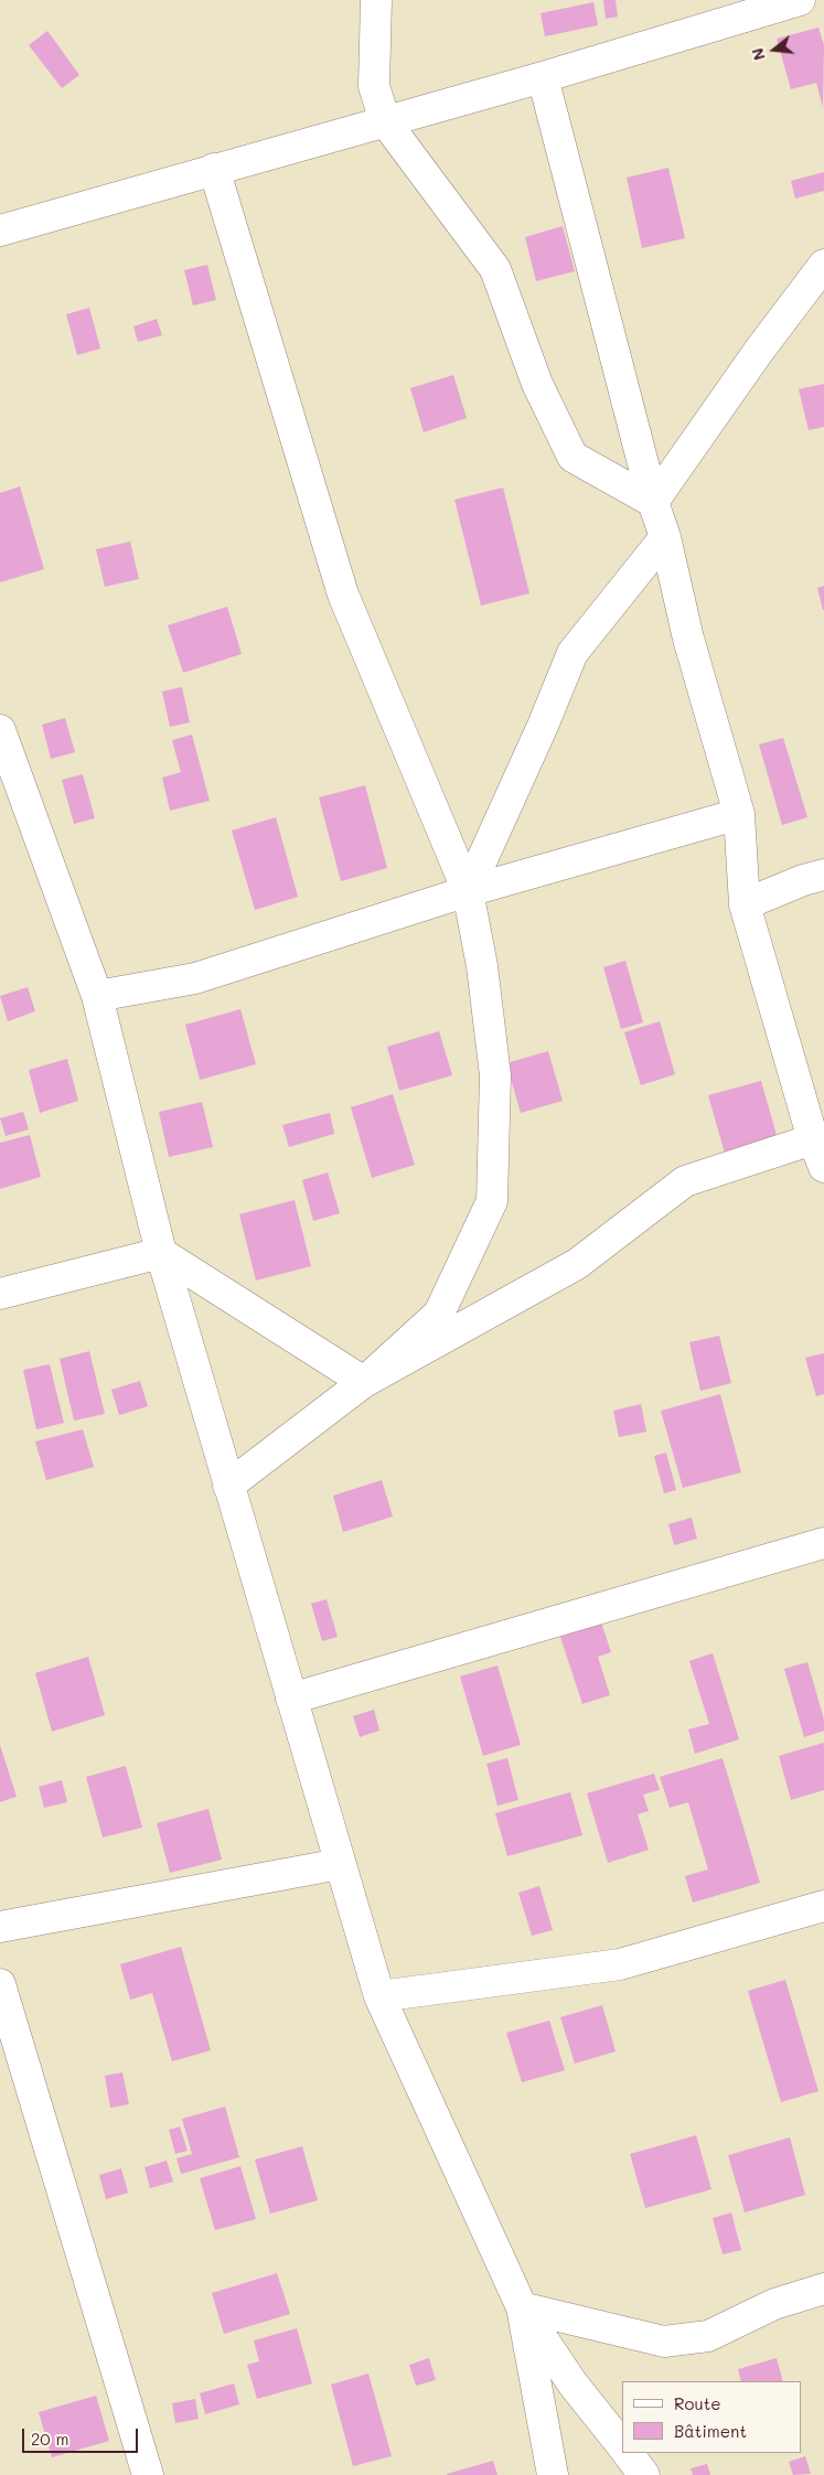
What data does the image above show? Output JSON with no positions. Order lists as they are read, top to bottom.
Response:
{
  "legend": ["Route", "Bâtiment"],
  "scale_bar": "20 m",
  "north": "left"
}
